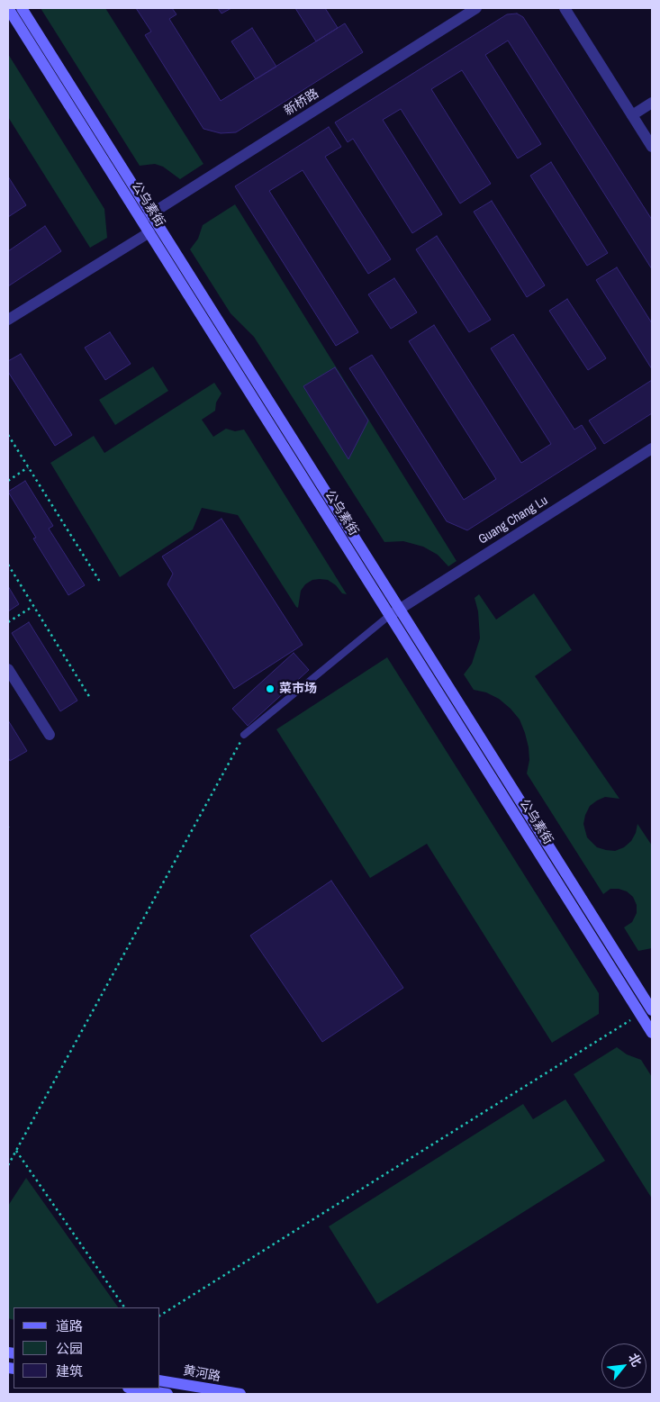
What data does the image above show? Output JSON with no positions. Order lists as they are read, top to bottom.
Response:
{
  "streets": {
    "main road": ["公乌素街", "黄河路"],
    "street": ["新桥路", "Guang Chang Lu"]
  },
  "crossings": [
    ["新桥路", "公乌素街"],
    ["公乌素街", "Guang Chang Lu"]
  ],
  "places": ["菜市场"],
  "legend": ["道路", "公园", "建筑"],
  "north": "top right"
}
